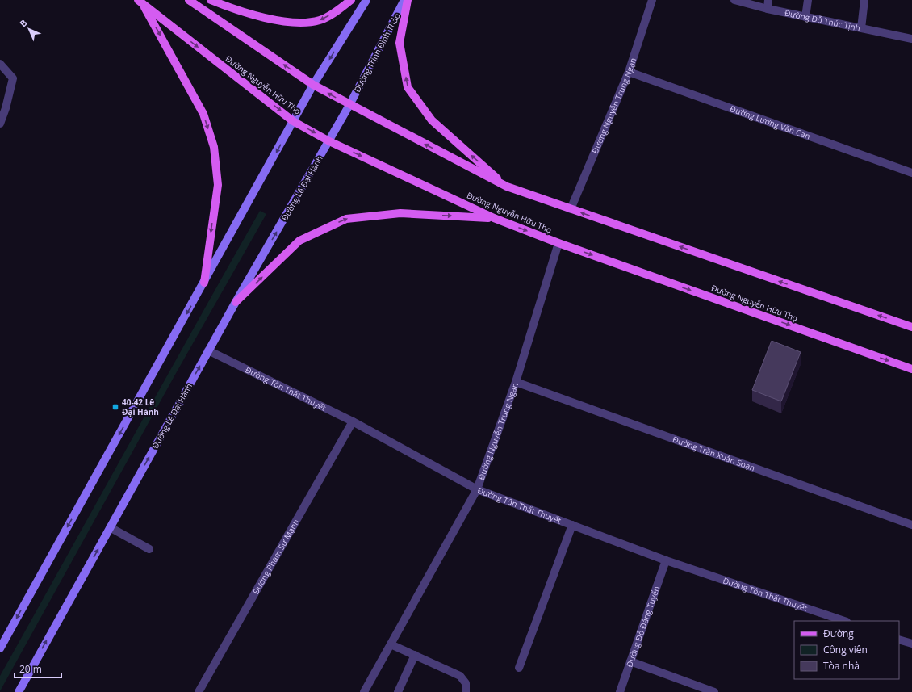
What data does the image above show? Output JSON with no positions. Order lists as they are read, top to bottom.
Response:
{
  "streets": {
    "main road": ["Đường Trịnh Đình Thảo", "Đường Nguyễn Hữu Thọ", "Đường Lê Đại Hành"],
    "street": [
      "Đường Đỗ Thúc Tịnh",
      "Đường Nguyễn Trung Ngạn",
      "Đường Lương Văn Can",
      "Đường Tôn Thất Thuyết",
      "Đường Trần Xuân Soạn",
      "Đường Phạm Sư Mạnh",
      "Đường Đỗ Đăng Tuyển"
    ]
  },
  "crossings": [
    ["Đường Trịnh Đình Thảo", "Đường Nguyễn Hữu Thọ"],
    ["Đường Trịnh Đình Thảo", "Đường Lê Đại Hành"],
    ["Đường Nguyễn Hữu Thọ", "Đường Nguyễn Trung Ngạn"],
    ["Đường Nguyễn Hữu Thọ", "Đường Lê Đại Hành"],
    ["Đường Nguyễn Trung Ngạn", "Đường Lương Văn Can"],
    ["Đường Nguyễn Trung Ngạn", "Đường Tôn Thất Thuyết"],
    ["Đường Nguyễn Trung Ngạn", "Đường Trần Xuân Soạn"],
    ["Đường Lê Đại Hành", "Đường Tôn Thất Thuyết"],
    ["Đường Tôn Thất Thuyết", "Đường Phạm Sư Mạnh"],
    ["Đường Tôn Thất Thuyết", "Đường Đỗ Đăng Tuyển"]
  ],
  "places": {
    "transit": ["40-42 Lê Đại Hành"]
  },
  "legend": ["Đường", "Công viên", "Tòa nhà"],
  "scale_bar": "20 m",
  "north": "top left"
}
